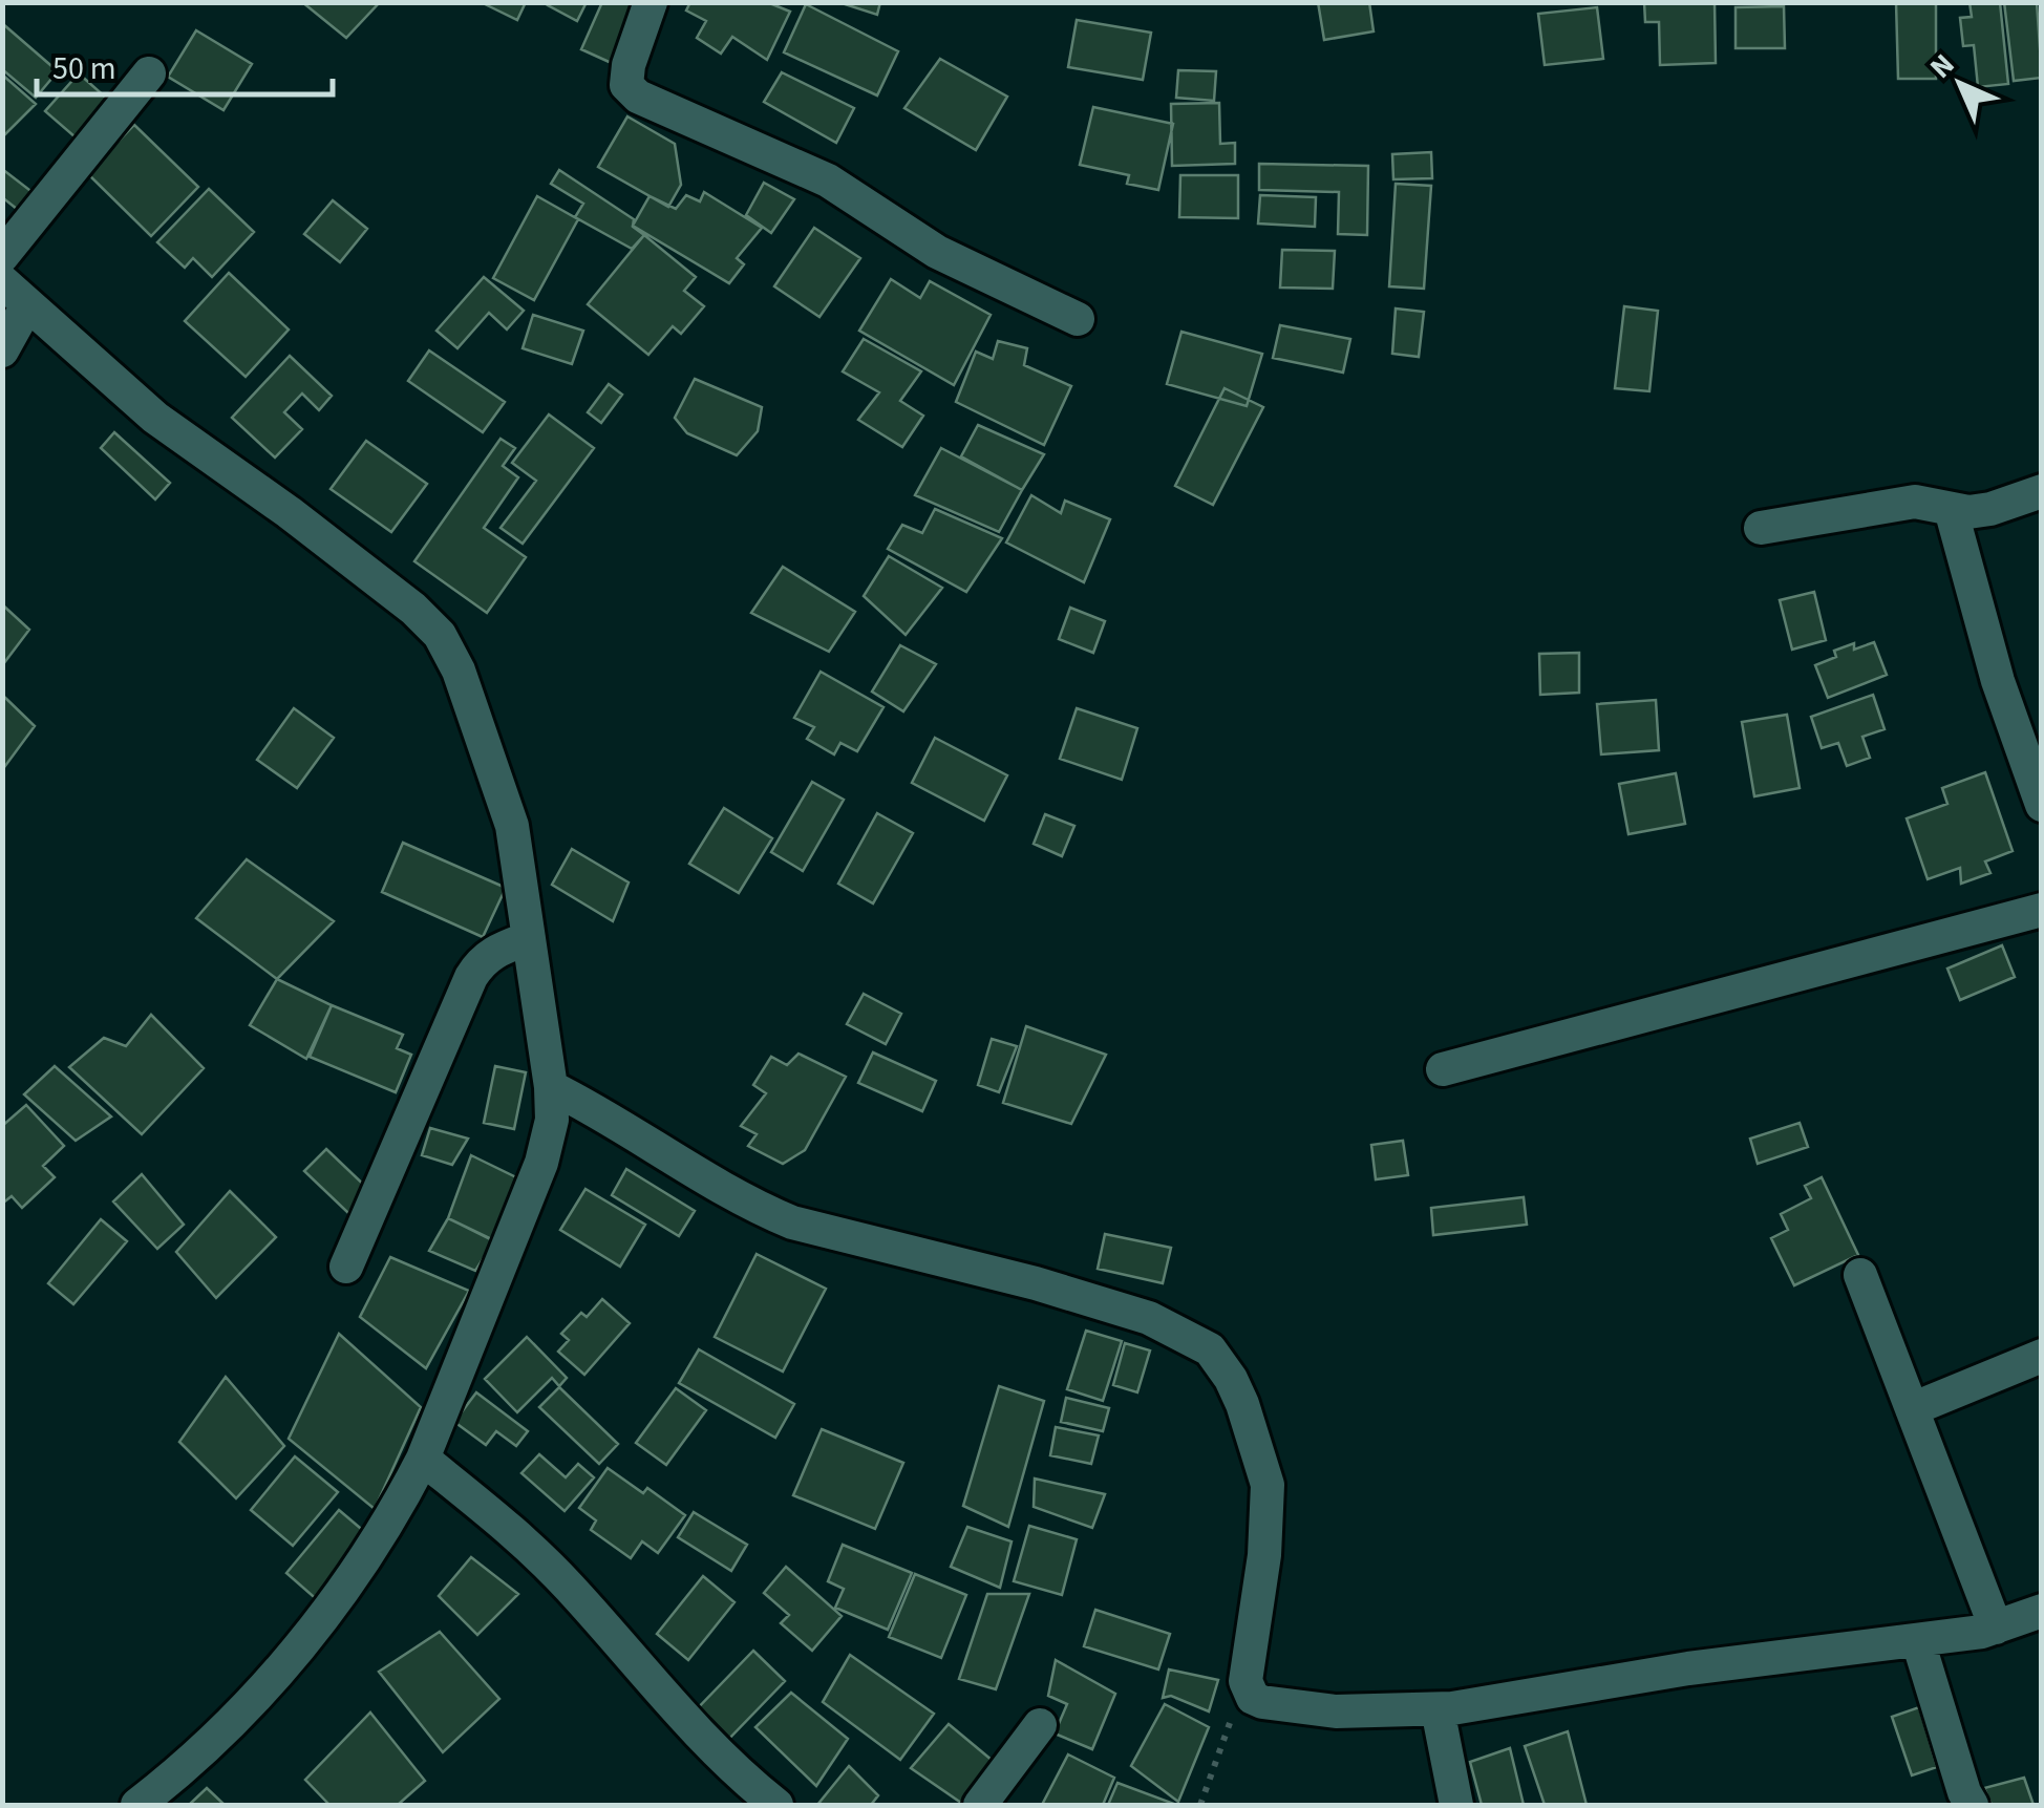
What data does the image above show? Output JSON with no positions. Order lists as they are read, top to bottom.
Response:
{
  "scale_bar": "50 m",
  "north": "top left"
}
